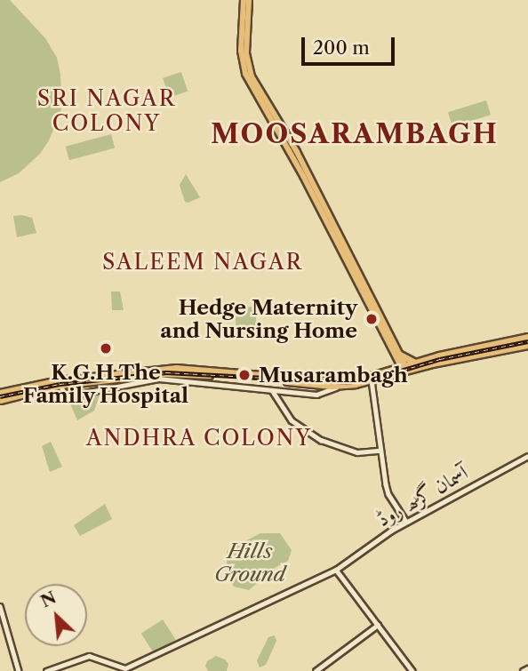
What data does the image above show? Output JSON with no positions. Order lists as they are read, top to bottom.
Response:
{
  "streets": {
    "street": ["آسمان گڑھ روڈ"]
  },
  "districts": [
    "SRI NAGAR COLONY",
    "MOOSARAMBAGH",
    "SALEEM NAGAR",
    "ANDHRA COLONY"
  ],
  "parks": ["Hills Ground"],
  "places": ["Hedge Maternity and Nursing Home", "K.G.H The Family Hospital", "Musarambagh"],
  "scale_bar": "200 m",
  "north": "top left"
}
